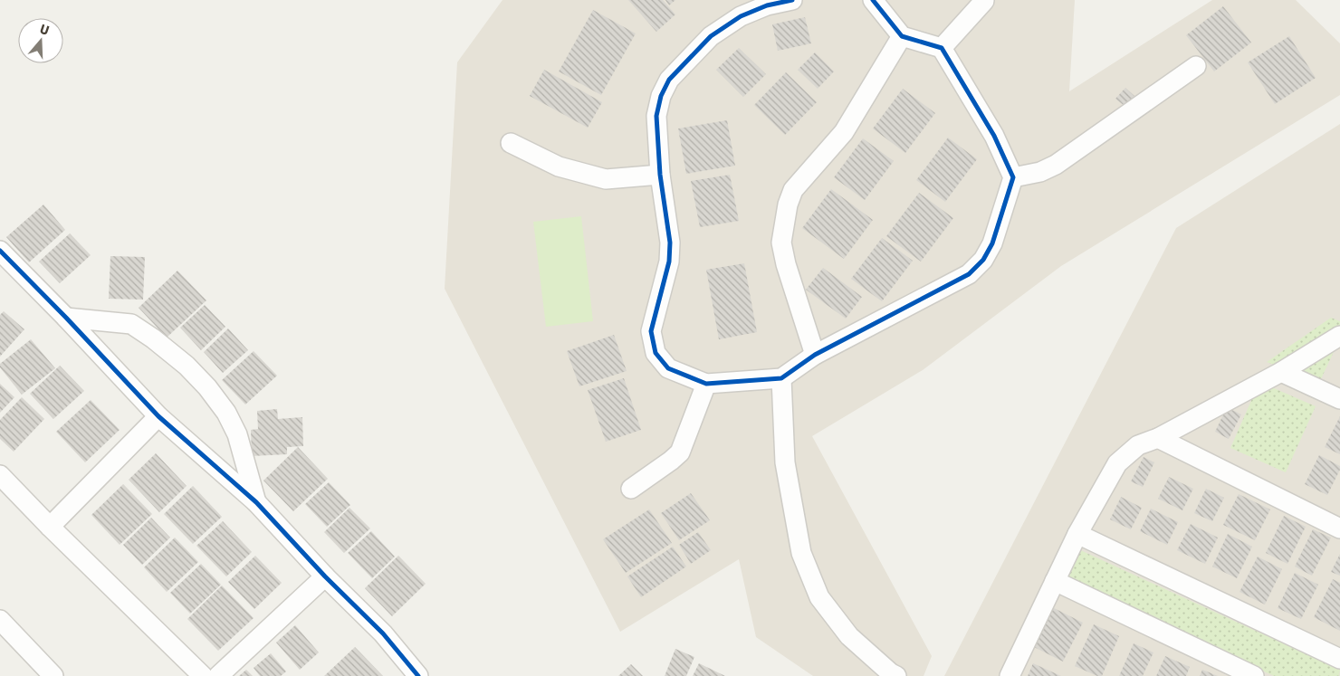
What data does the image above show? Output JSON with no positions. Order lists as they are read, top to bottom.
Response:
{
  "north": "top"
}
